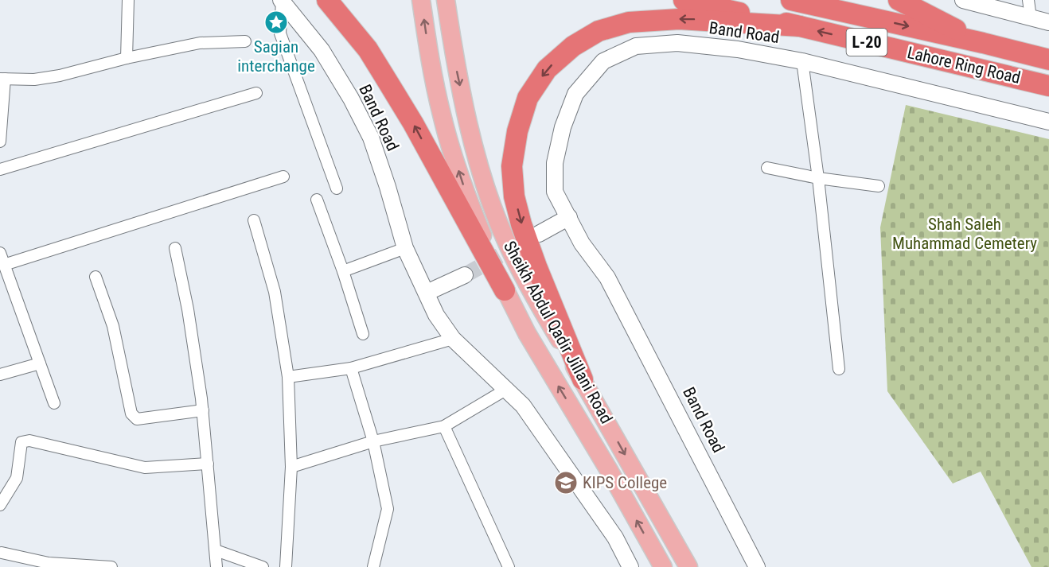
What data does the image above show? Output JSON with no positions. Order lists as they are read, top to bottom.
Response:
{
  "streets": {
    "highway": ["L-20", "Lahore Ring Road"],
    "main road": ["Band Road", "Sheikh Abdul Qadir Jillani Road"]
  },
  "parks": ["Shah Saleh Muhammad Cemetery"],
  "places": {
    "place": ["Sagian interchange"],
    "school or university": ["KIPS College"]
  }
}
